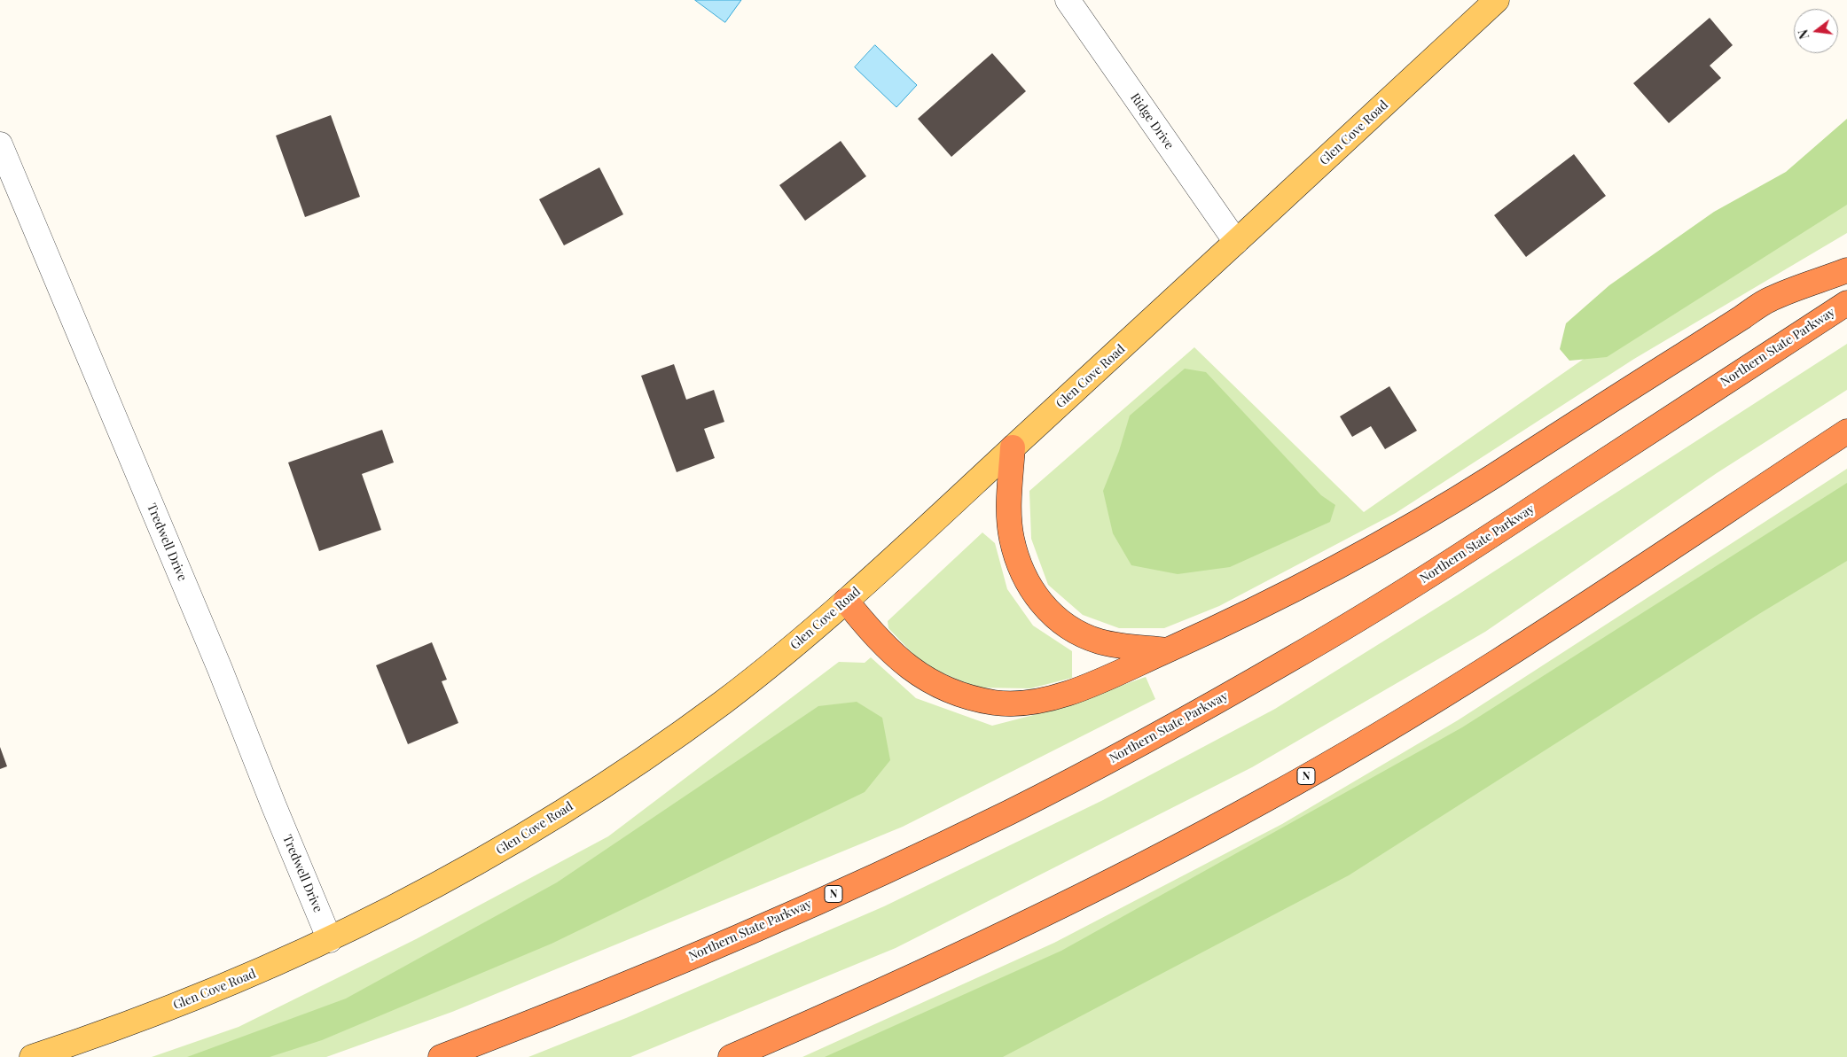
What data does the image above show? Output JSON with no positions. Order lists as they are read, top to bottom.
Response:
{
  "streets": {
    "highway": ["Northern State Parkway", "N"],
    "main road": ["Glen Cove Road"],
    "street": ["Ridge Drive", "Tredwell Drive"]
  },
  "crossings": [
    ["Ridge Drive", "Glen Cove Road"],
    ["Glen Cove Road", "Tredwell Drive"]
  ],
  "north": "left"
}
